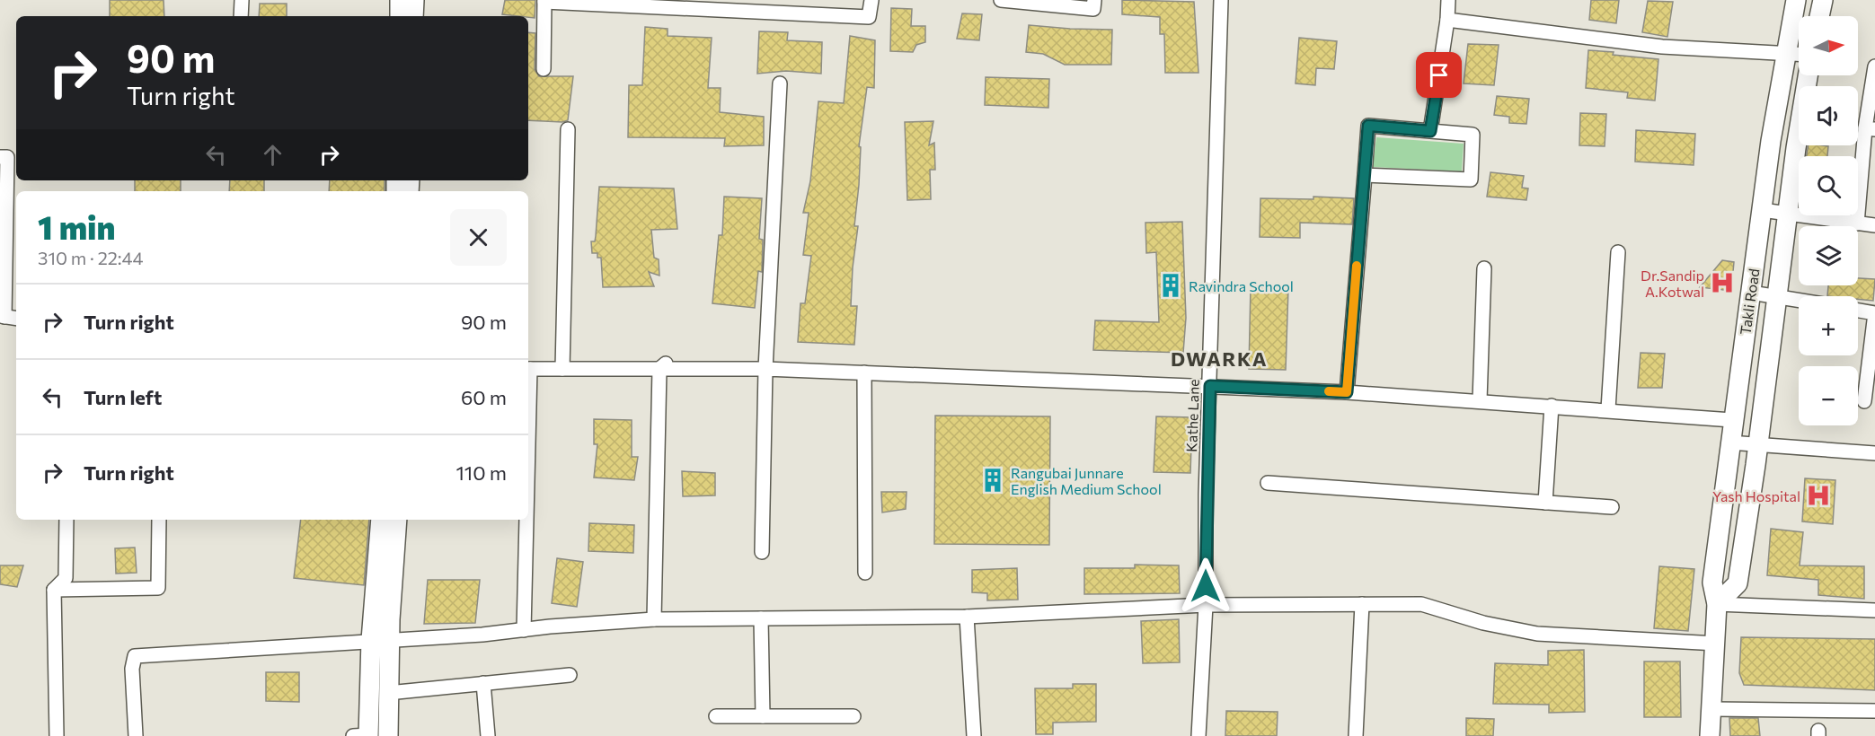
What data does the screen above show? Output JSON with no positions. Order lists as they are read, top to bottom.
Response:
{
  "streets": {
    "street": ["Takli Road", "Kathe Lane"]
  },
  "districts": ["DWARKA"],
  "places": {
    "hospital": ["Dr.Sandip A.Kotwal", "Yash Hospital"],
    "building": ["Ravindra School", "Rangubai Junnare English Medium School"]
  },
  "north": "right",
  "page": {
    "map_buttons": ["+", "−"],
    "turn": ["90 m", "Turn right"],
    "heading": ["1 min", "310 m · 22:44"],
    "list": [
      {
        "name": "Turn right",
        "value": "90 m"
      },
      {
        "name": "Turn left",
        "value": "60 m"
      },
      {
        "name": "Turn right",
        "value": "110 m"
      }
    ]
  }
}
